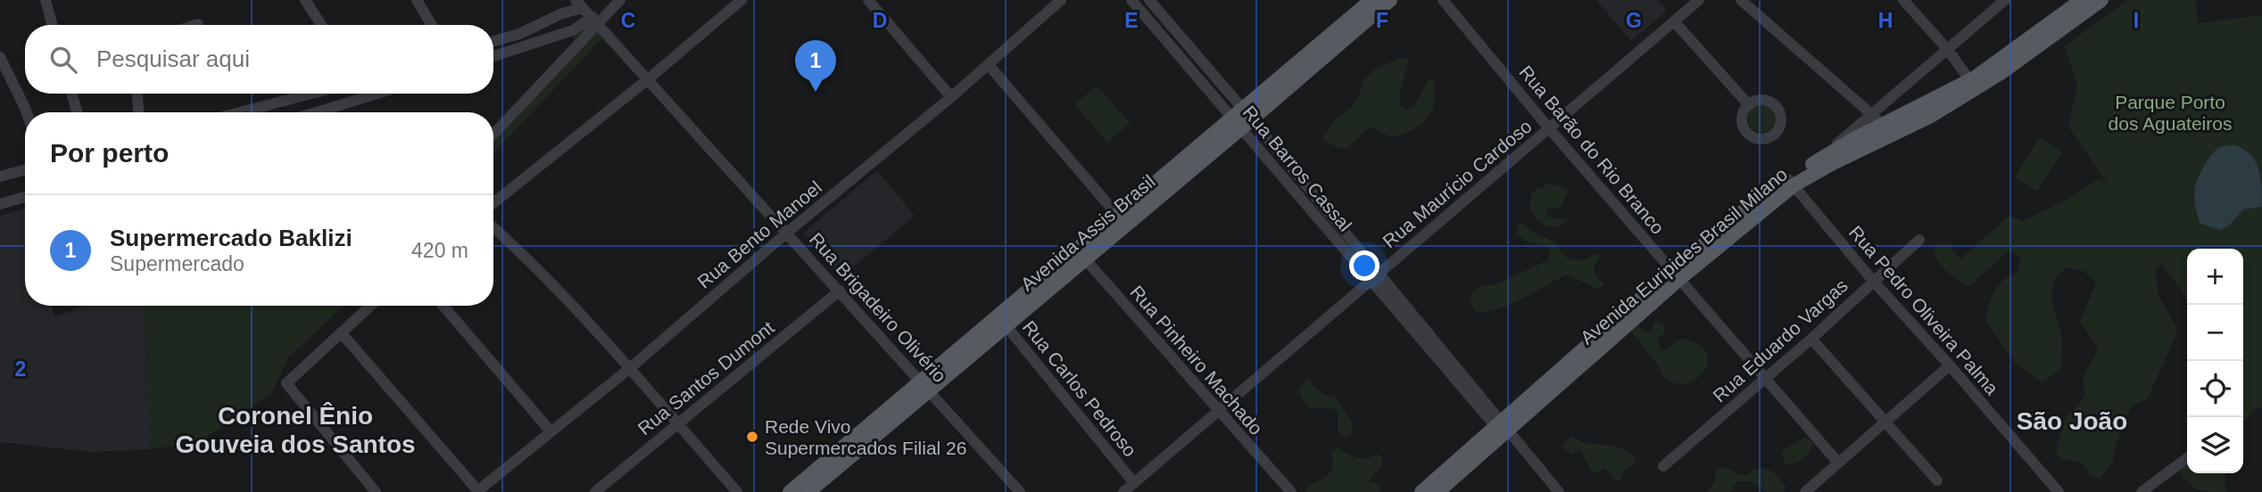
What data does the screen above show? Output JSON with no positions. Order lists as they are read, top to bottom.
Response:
{
  "streets": {
    "main road": ["Avenida Assis Brasil", "Avenida Euripides Brasil Milano"],
    "street": [
      "Rua Barão do Rio Branco",
      "Rua Barros Cassal",
      "Rua Maurício Cardoso",
      "Rua Bento Manoel",
      "Rua Brigadeiro Olivério",
      "Rua Pedro Oliveira Palma",
      "Rua Eduardo Vargas",
      "Rua Pinheiro Machado",
      "Rua Santos Dumont",
      "Rua Carlos Pedroso"
    ]
  },
  "crossings": [
    ["Rua Barão do Rio Branco", "Rua Maurício Cardoso"],
    ["Rua Barão do Rio Branco", "Avenida Euripides Brasil Milano"],
    ["Rua Barão do Rio Branco", "Rua Eduardo Vargas"],
    ["Rua Barros Cassal", "Rua Maurício Cardoso"],
    ["Rua Barros Cassal", "Avenida Assis Brasil"],
    ["Rua Barros Cassal", "Avenida Euripides Brasil Milano"],
    ["Rua Maurício Cardoso", "Rua Pinheiro Machado"],
    ["Rua Maurício Cardoso", "Rua Carlos Pedroso"],
    ["Avenida Assis Brasil", "Rua Brigadeiro Olivério"],
    ["Avenida Assis Brasil", "Rua Pinheiro Machado"],
    ["Avenida Assis Brasil", "Rua Carlos Pedroso"],
    ["Rua Bento Manoel", "Rua Brigadeiro Olivério"],
    ["Avenida Euripides Brasil Milano", "Rua Pedro Oliveira Palma"],
    ["Rua Brigadeiro Olivério", "Rua Santos Dumont"],
    ["Rua Pedro Oliveira Palma", "Rua Eduardo Vargas"]
  ],
  "districts": ["Coronel Ênio Gouveia dos Santos", "São João"],
  "parks": ["Parque Porto dos Aguateiros"],
  "places": ["Rede Vivo Supermercados Filial 26"],
  "page": {
    "search": "Pesquisar aqui",
    "pins": "1",
    "heading": "Por perto",
    "list": [
      {
        "mark": "1",
        "name": "Supermercado Baklizi",
        "note": "Supermercado",
        "value": "420 m"
      }
    ],
    "map_buttons": ["+", "−"]
  },
  "grid": {
    "columns": [
      "C",
      "D",
      "E",
      "F",
      "G",
      "H",
      "I"
    ],
    "rows": ["2"]
  }
}
